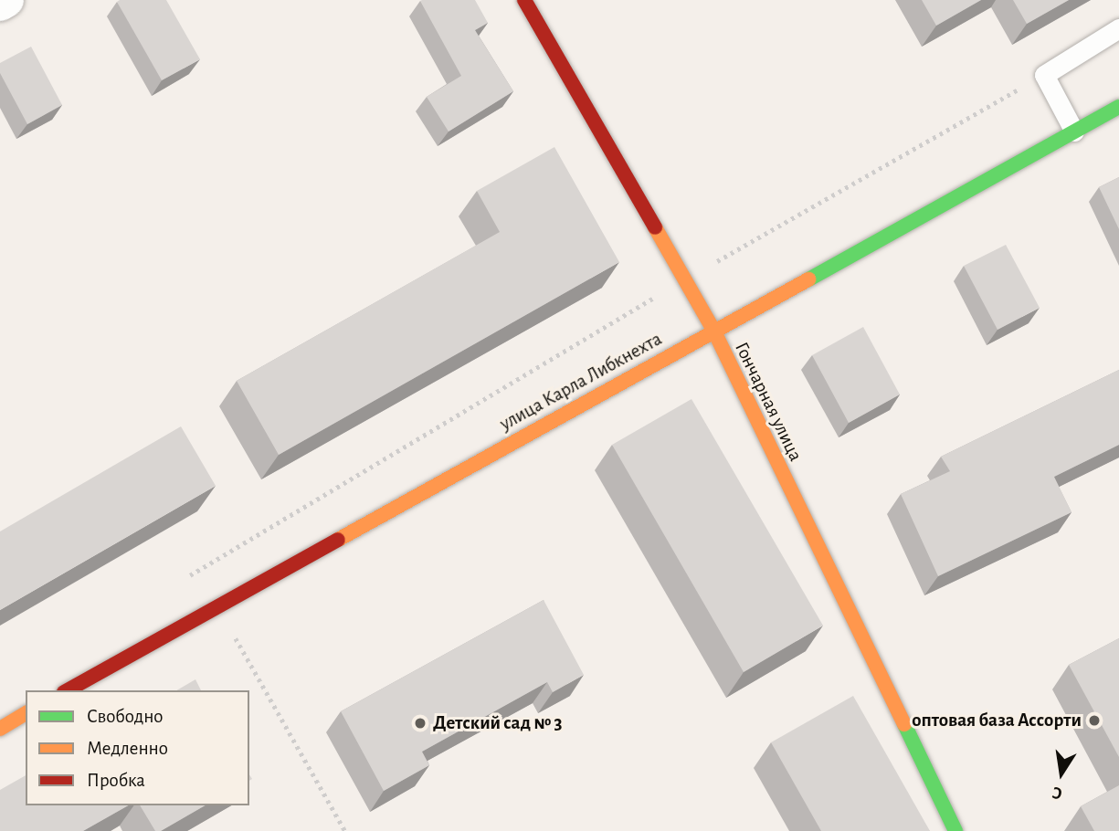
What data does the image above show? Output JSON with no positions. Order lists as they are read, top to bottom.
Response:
{
  "streets": {
    "main road": ["улица Карла Либкнехта", "Гончарная улица"]
  },
  "crossings": [
    ["улица Карла Либкнехта", "Гончарная улица"]
  ],
  "places": ["оптовая база Ассорти", "Детский сад № 3"],
  "legend": ["Свободно", "Медленно", "Пробка"],
  "north": "bottom"
}
